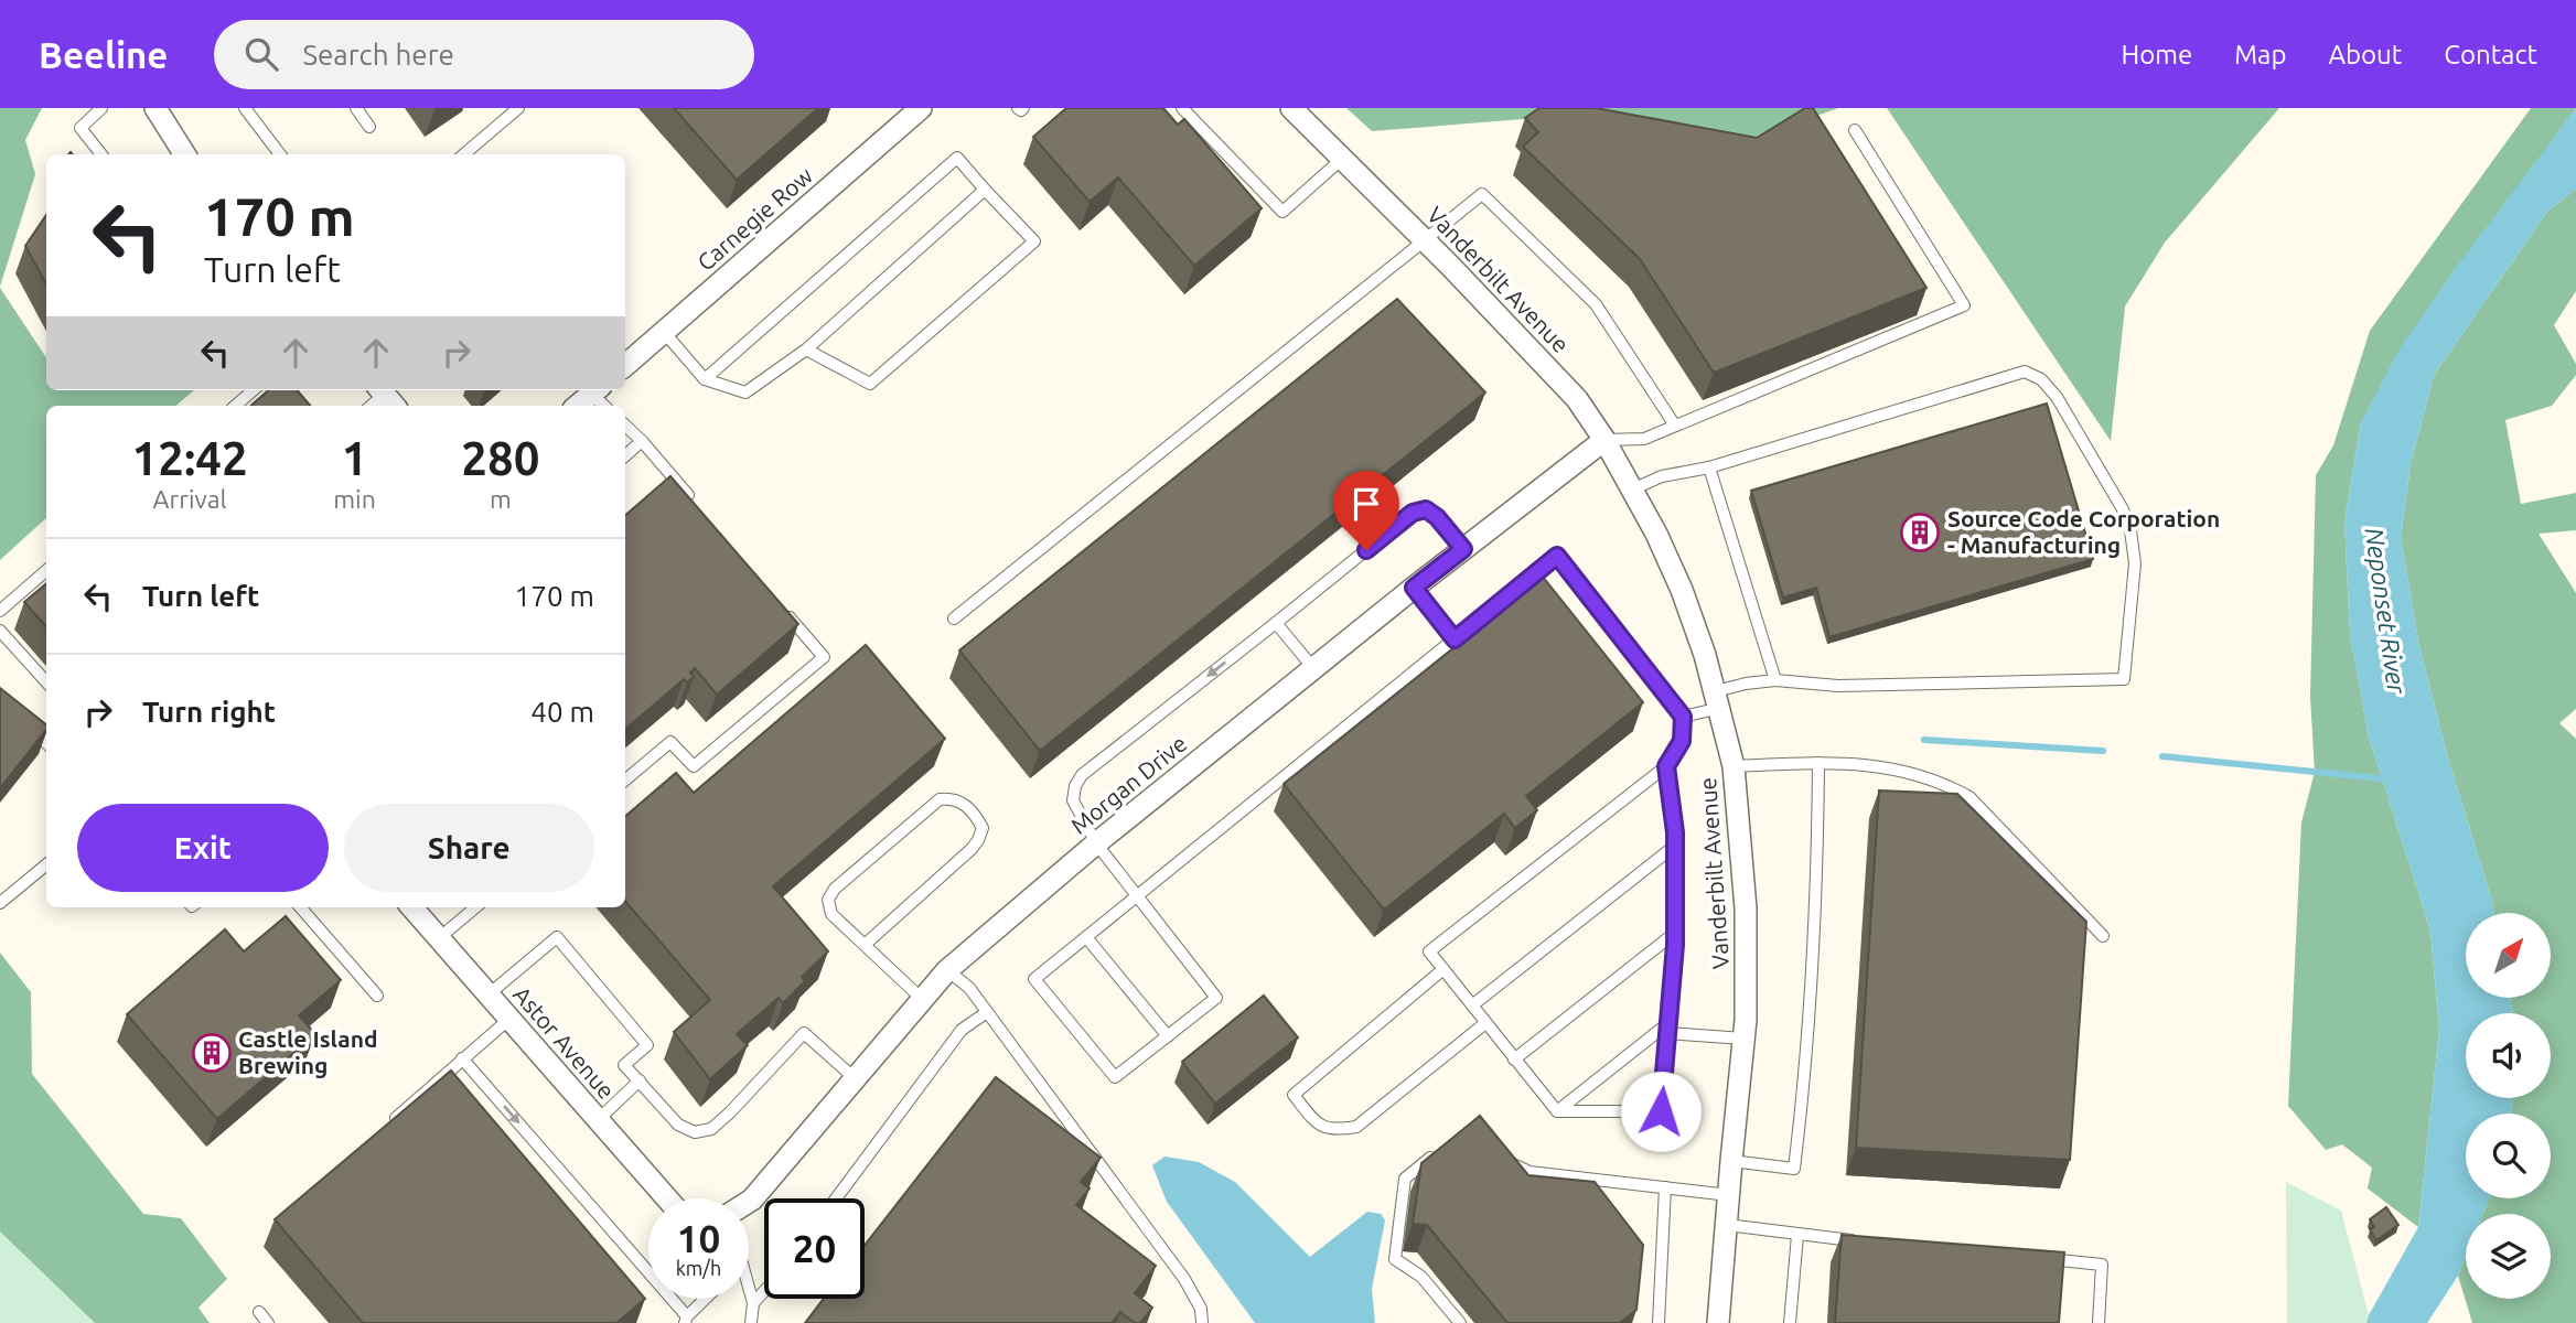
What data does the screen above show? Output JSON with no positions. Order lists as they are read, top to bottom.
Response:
{
  "streets": {
    "street": [
      "Carnegie Row",
      "Vanderbilt Avenue",
      "Morgan Drive",
      "Astor Avenue"
    ]
  },
  "crossings": [
    ["Vanderbilt Avenue", "Morgan Drive"]
  ],
  "water": ["Neponset River"],
  "places": {
    "building": ["Source Code Corporation - Manufacturing", "Castle Island Brewing"]
  },
  "north": "top right",
  "page": {
    "header": "Beeline",
    "search": "Search here",
    "nav": [
      "Home",
      "Map",
      "About",
      "Contact"
    ],
    "turn": ["170 m", "Turn left"],
    "eta": [
      "12:42",
      "Arrival",
      "1",
      "min",
      "280",
      "m"
    ],
    "list": [
      {
        "name": "Turn left",
        "value": "170 m"
      },
      {
        "name": "Turn right",
        "value": "40 m"
      }
    ],
    "buttons": ["Exit", "Share"],
    "speed": "10 km/h",
    "limit": "20"
  }
}
